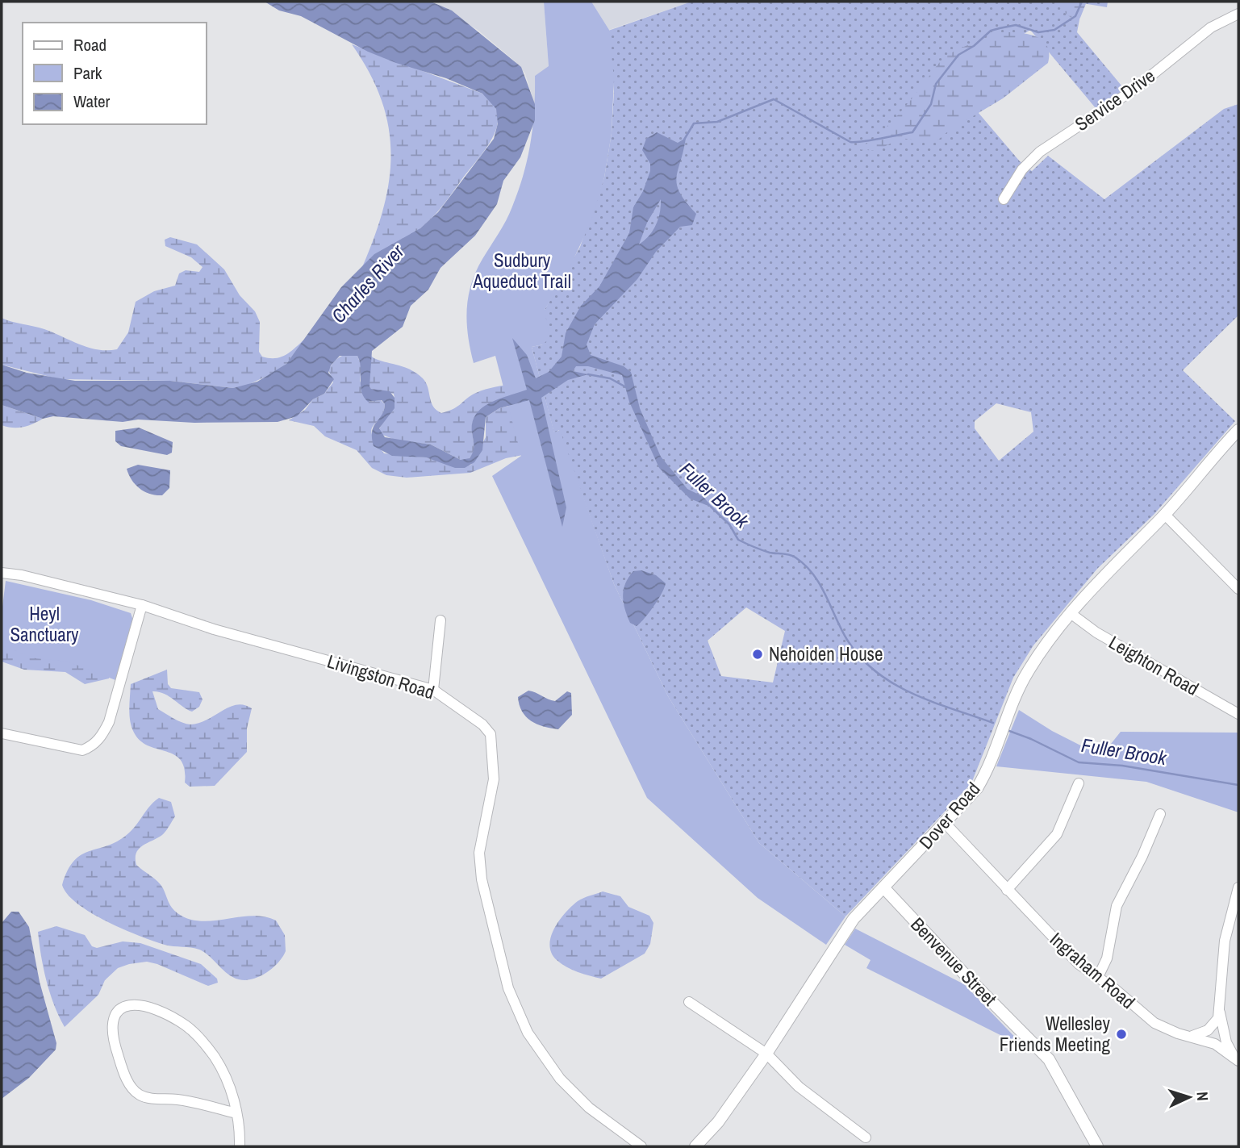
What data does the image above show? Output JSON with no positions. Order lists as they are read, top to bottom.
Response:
{
  "streets": {
    "street": [
      "Service Drive",
      "Leighton Road",
      "Livingston Road",
      "Dover Road",
      "Benvenue Street",
      "Ingraham Road"
    ]
  },
  "crossings": [
    ["Leighton Road", "Dover Road"],
    ["Dover Road", "Benvenue Street"],
    ["Dover Road", "Ingraham Road"]
  ],
  "water": ["Charles River", "Fuller Brook"],
  "parks": ["Sudbury Aqueduct Trail", "Heyl Sanctuary"],
  "places": ["Nehoiden House", "Wellesley Friends Meeting"],
  "legend": ["Road", "Park", "Water"],
  "north": "right"
}
